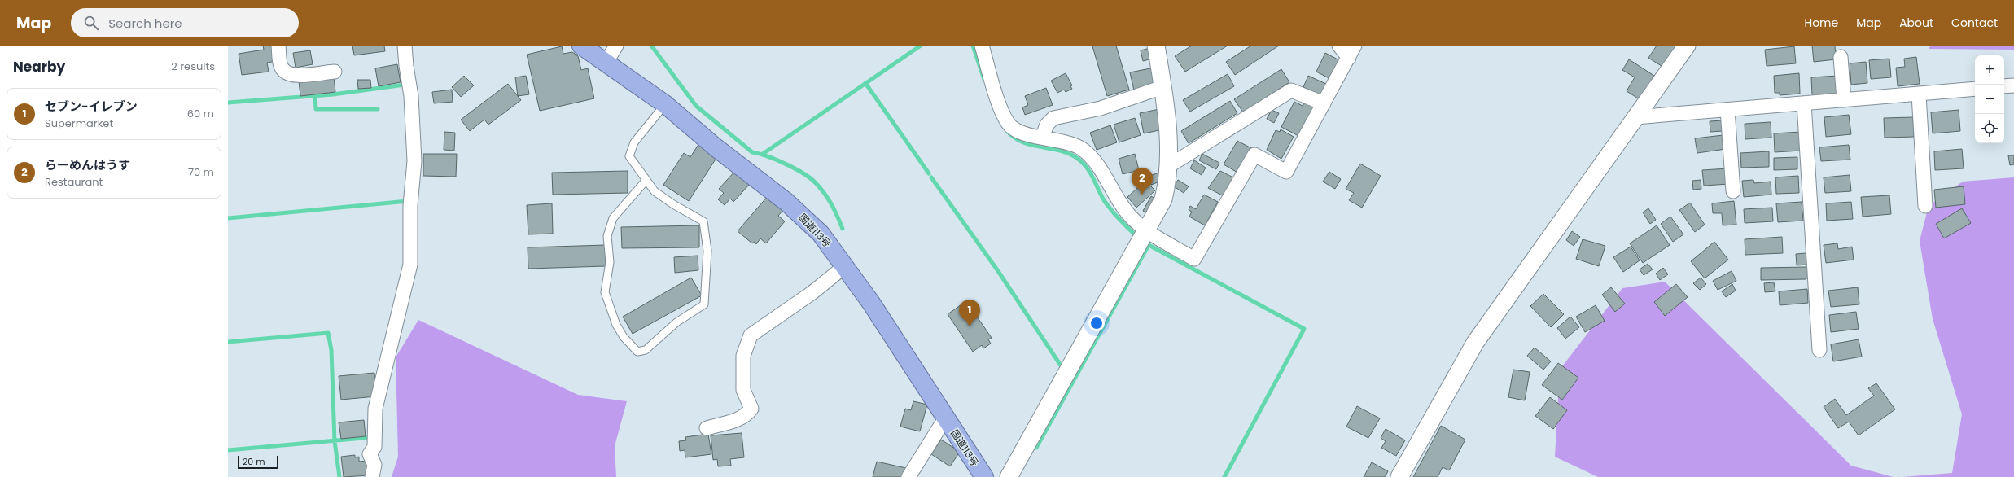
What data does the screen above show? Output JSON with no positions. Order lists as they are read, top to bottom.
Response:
{
  "streets": {
    "highway": ["国道113号"]
  },
  "scale_bar": "20 m",
  "page": {
    "header": "Map",
    "search": "Search here",
    "nav": [
      "Home",
      "Map",
      "About",
      "Contact"
    ],
    "heading": ["Nearby", "2 results"],
    "map_buttons": ["+", "−"],
    "list": [
      {
        "mark": "1",
        "name": "セブン-イレブン",
        "note": "Supermarket",
        "value": "60 m"
      },
      {
        "mark": "2",
        "name": "らーめんはうす",
        "note": "Restaurant",
        "value": "70 m"
      }
    ],
    "pins": ["2", "1"],
    "scale": "20 m"
  }
}
